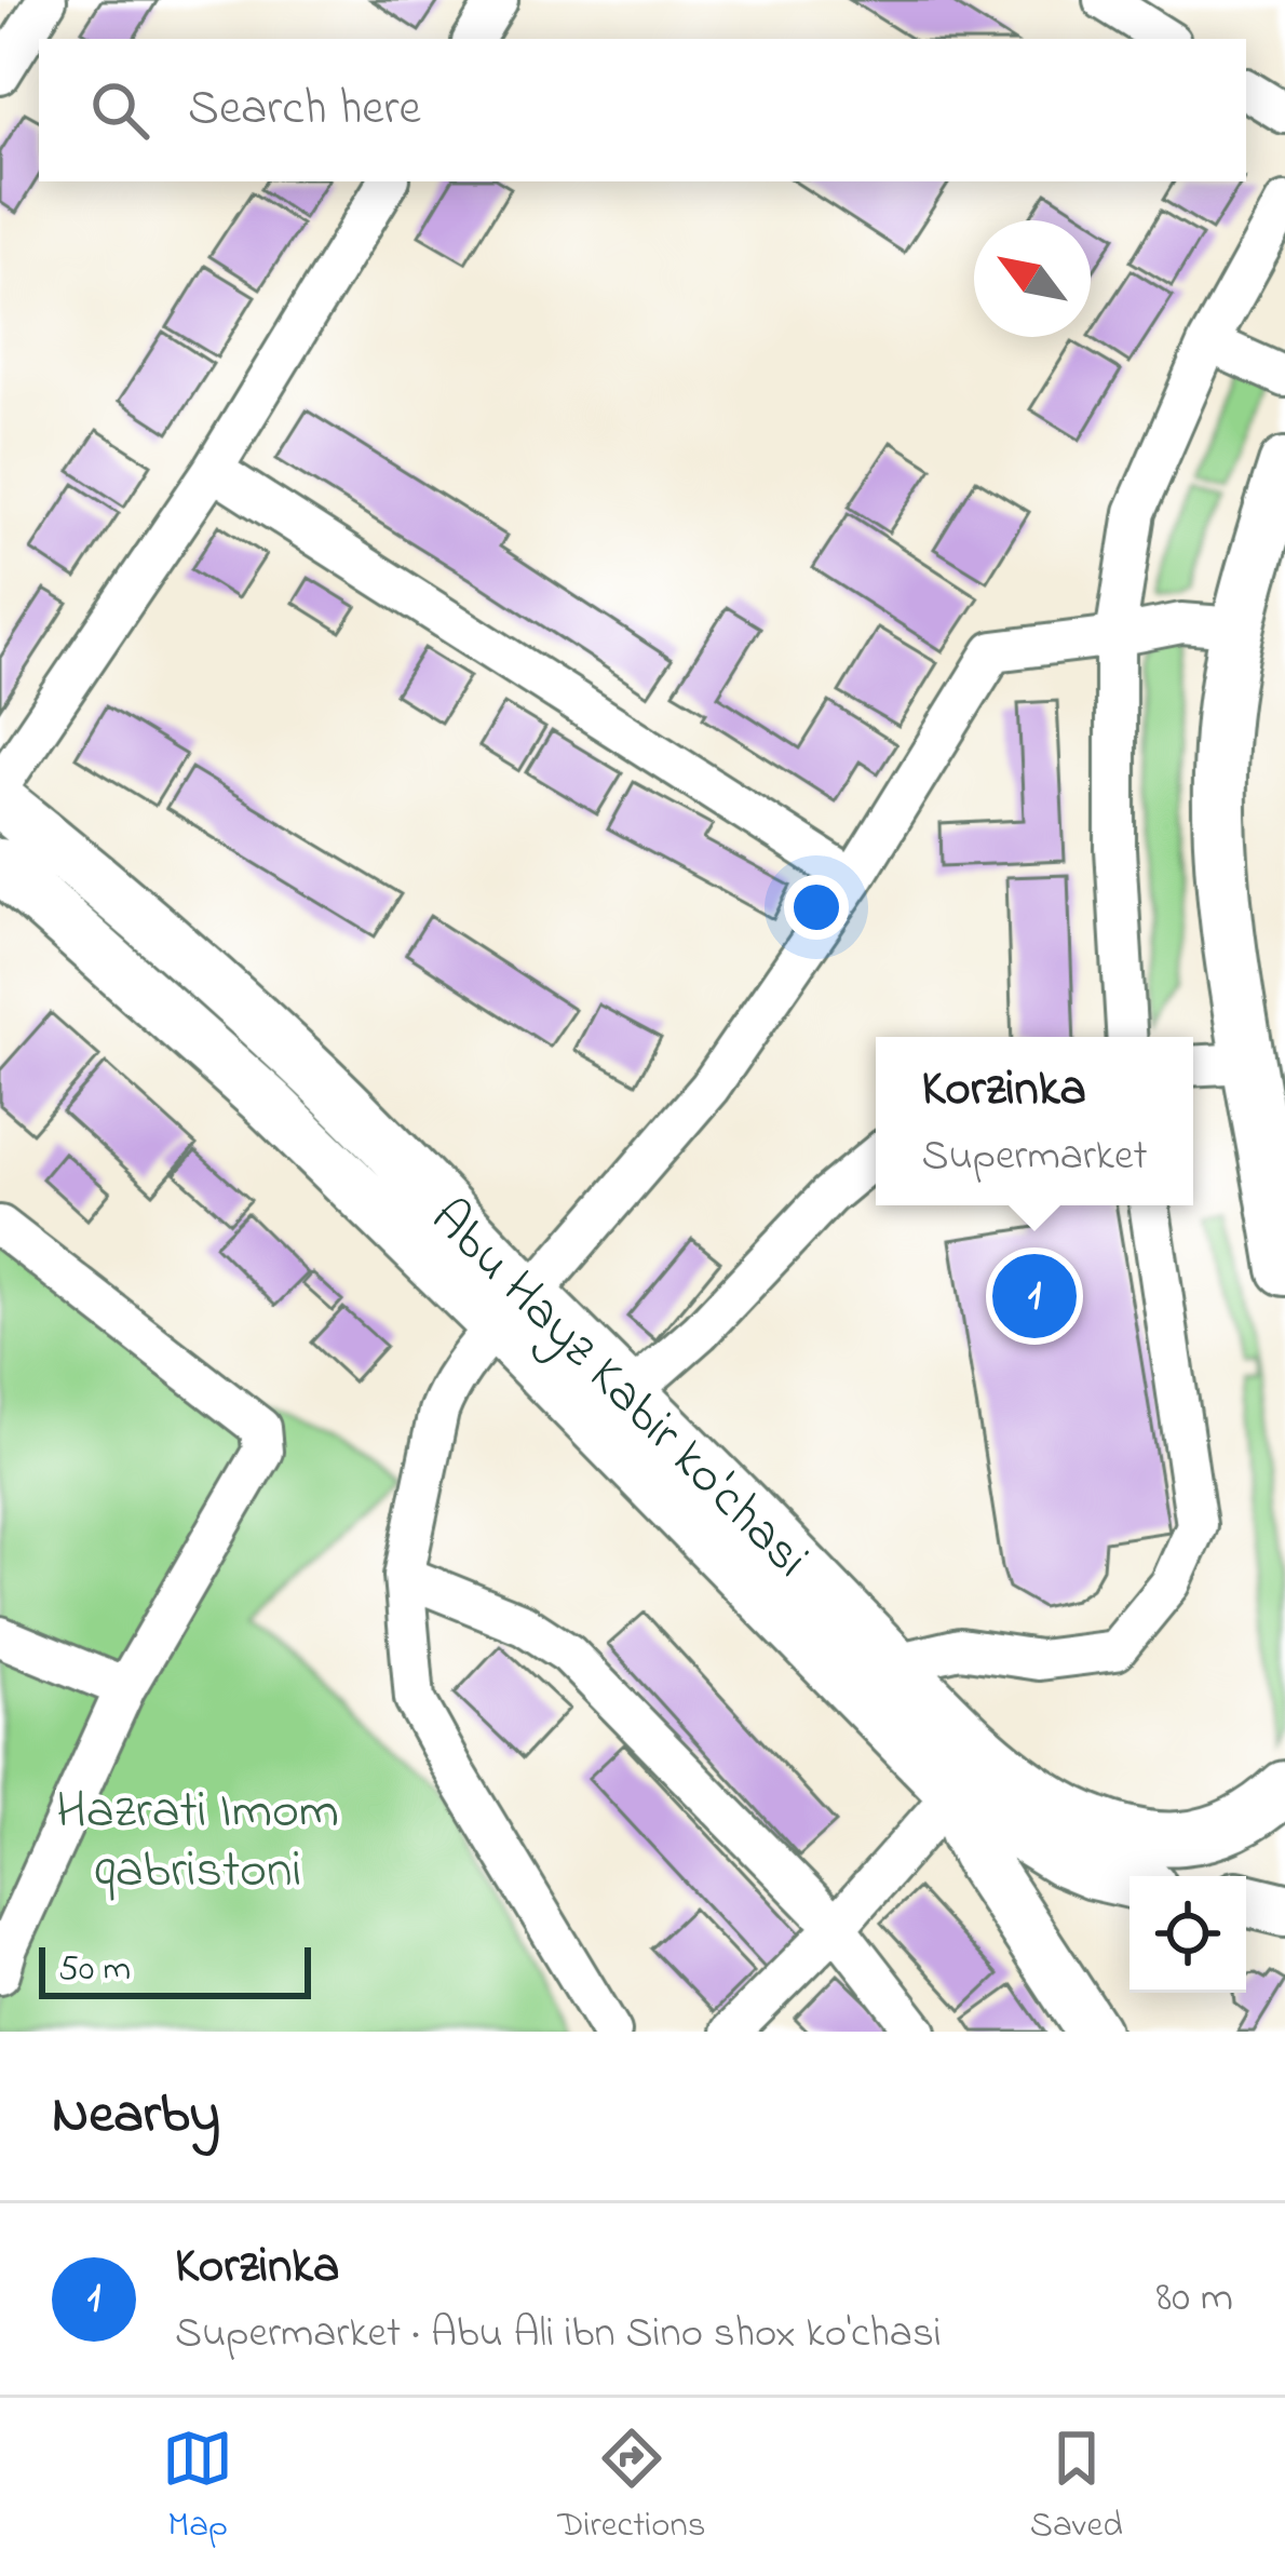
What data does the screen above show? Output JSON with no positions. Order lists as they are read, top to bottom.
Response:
{
  "streets": {
    "main road": ["Abu Hayz Kabir ko'chasi"]
  },
  "parks": ["Hazrati Imom qabristoni"],
  "scale_bar": "50 m",
  "north": "top left",
  "page": {
    "search": "Search here",
    "popup": ["Korzinka", "Supermarket"],
    "pins": "1",
    "scale": "50 m",
    "heading": "Nearby",
    "list": [
      {
        "mark": "1",
        "name": "Korzinka",
        "note": "Supermarket · Abu Ali ibn Sino shox ko'chasi",
        "value": "80 m"
      }
    ],
    "nav": ["Map", "Directions", "Saved"]
  }
}
